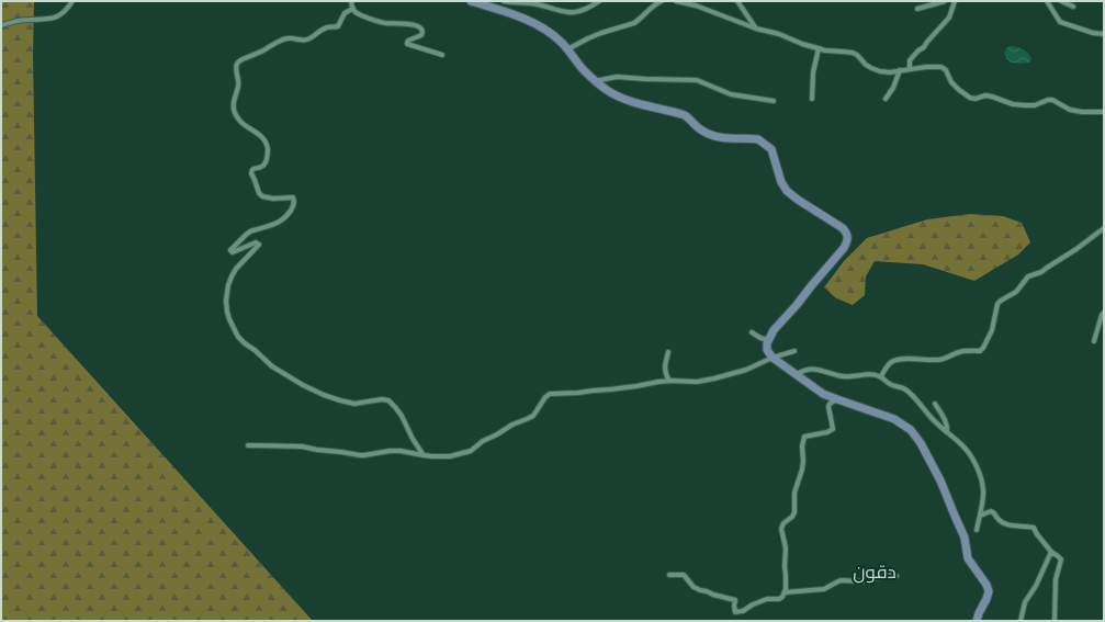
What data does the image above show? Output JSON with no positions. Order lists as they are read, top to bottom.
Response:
{
  "districts": ["دقون"]
}
